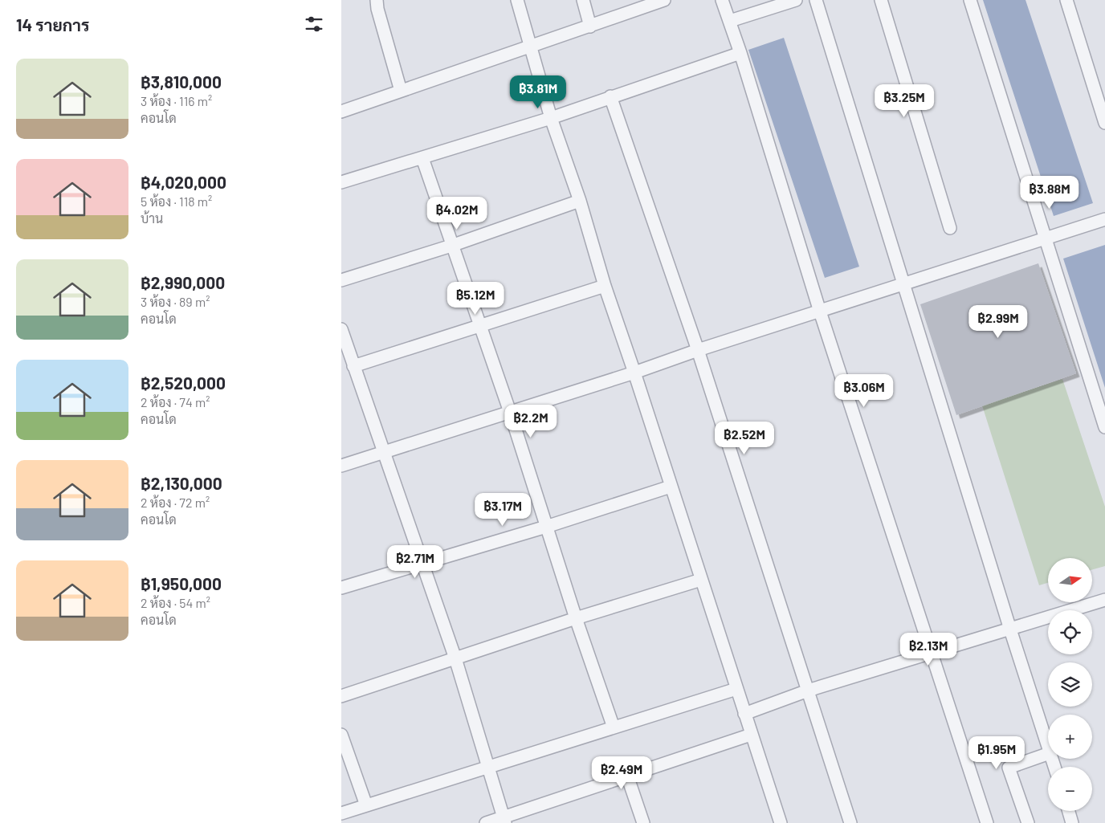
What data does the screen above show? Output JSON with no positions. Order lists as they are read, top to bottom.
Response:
{
  "north": "right",
  "page": {
    "heading": "14 รายการ",
    "list": [
      {
        "name": "฿3,810,000",
        "note": "3 ห้อง · 116 m² · คอนโด"
      },
      {
        "name": "฿4,020,000",
        "note": "5 ห้อง · 118 m² · บ้าน"
      },
      {
        "name": "฿2,990,000",
        "note": "3 ห้อง · 89 m² · คอนโด"
      },
      {
        "name": "฿2,520,000",
        "note": "2 ห้อง · 74 m² · คอนโด"
      },
      {
        "name": "฿2,130,000",
        "note": "2 ห้อง · 72 m² · คอนโด"
      },
      {
        "name": "฿1,950,000",
        "note": "2 ห้อง · 54 m² · คอนโด"
      }
    ],
    "price": [
      "฿3.81M",
      "฿3.25M",
      "฿3.88M",
      "฿4.02M",
      "฿5.12M",
      "฿2.99M",
      "฿3.06M",
      "฿2.2M",
      "฿2.52M",
      "฿3.17M",
      "฿2.71M",
      "฿2.13M",
      "฿1.95M",
      "฿2.49M"
    ],
    "map_buttons": ["+", "−"]
  }
}
